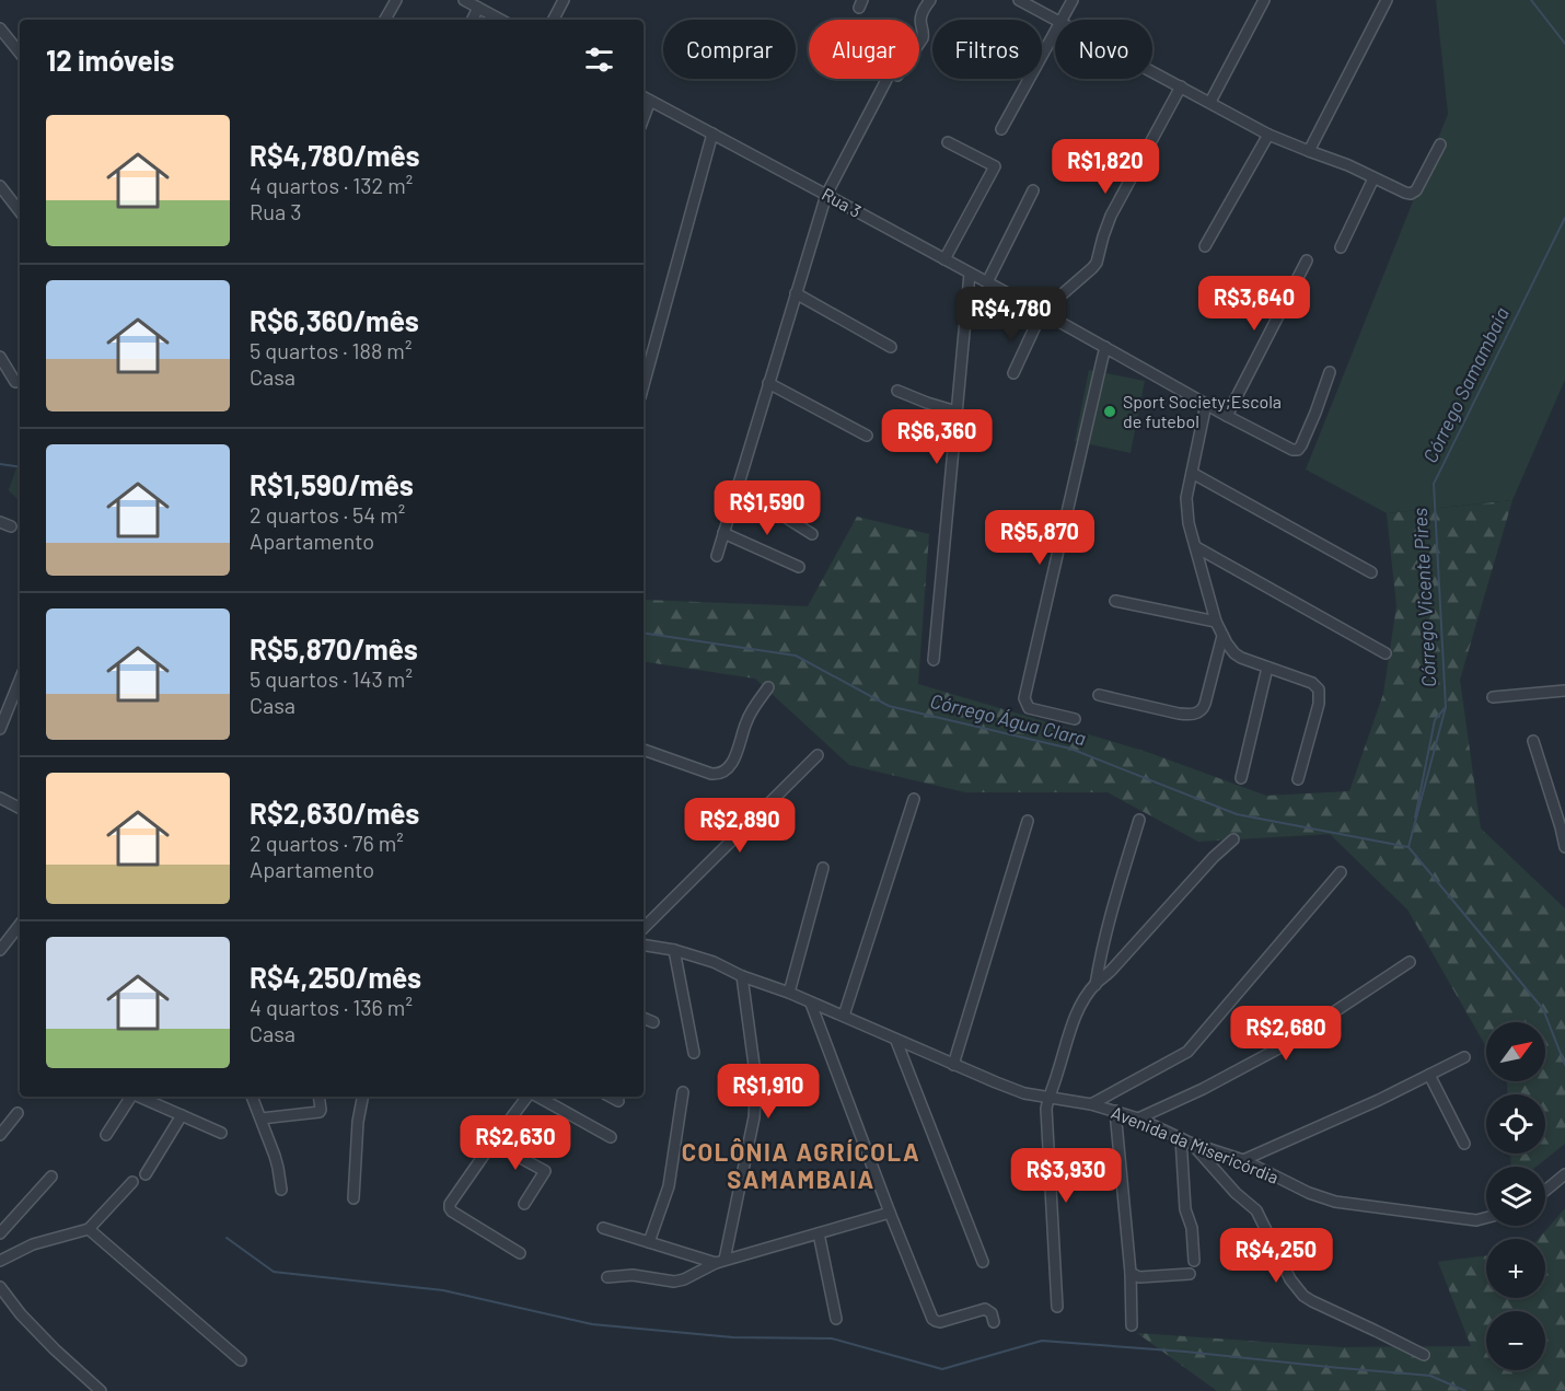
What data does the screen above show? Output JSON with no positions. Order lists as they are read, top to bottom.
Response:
{
  "streets": {
    "street": ["Rua 3", "Avenida da Misericórdia"]
  },
  "districts": ["COLÔNIA AGRÍCOLA SAMAMBAIA"],
  "water": ["Córrego Samambaia", "Córrego Vicente Pires", "Córrego Água Clara"],
  "places": ["Sport Society;Escola de futebol"],
  "north": "top right",
  "page": {
    "chip": [
      "Comprar",
      "Alugar",
      "Filtros",
      "Novo"
    ],
    "heading": "12 imóveis",
    "list": [
      {
        "name": "R$4,780/mês",
        "note": "4 quartos · 132 m² · Rua 3"
      },
      {
        "name": "R$6,360/mês",
        "note": "5 quartos · 188 m² · Casa"
      },
      {
        "name": "R$1,590/mês",
        "note": "2 quartos · 54 m² · Apartamento"
      },
      {
        "name": "R$5,870/mês",
        "note": "5 quartos · 143 m² · Casa"
      },
      {
        "name": "R$2,630/mês",
        "note": "2 quartos · 76 m² · Apartamento"
      },
      {
        "name": "R$4,250/mês",
        "note": "4 quartos · 136 m² · Casa"
      }
    ],
    "price": [
      "R$1,820",
      "R$3,640",
      "R$4,780",
      "R$6,360",
      "R$1,590",
      "R$5,870",
      "R$2,890",
      "R$2,680",
      "R$1,910",
      "R$2,630",
      "R$3,930",
      "R$4,250"
    ],
    "map_buttons": ["+", "−"]
  }
}
